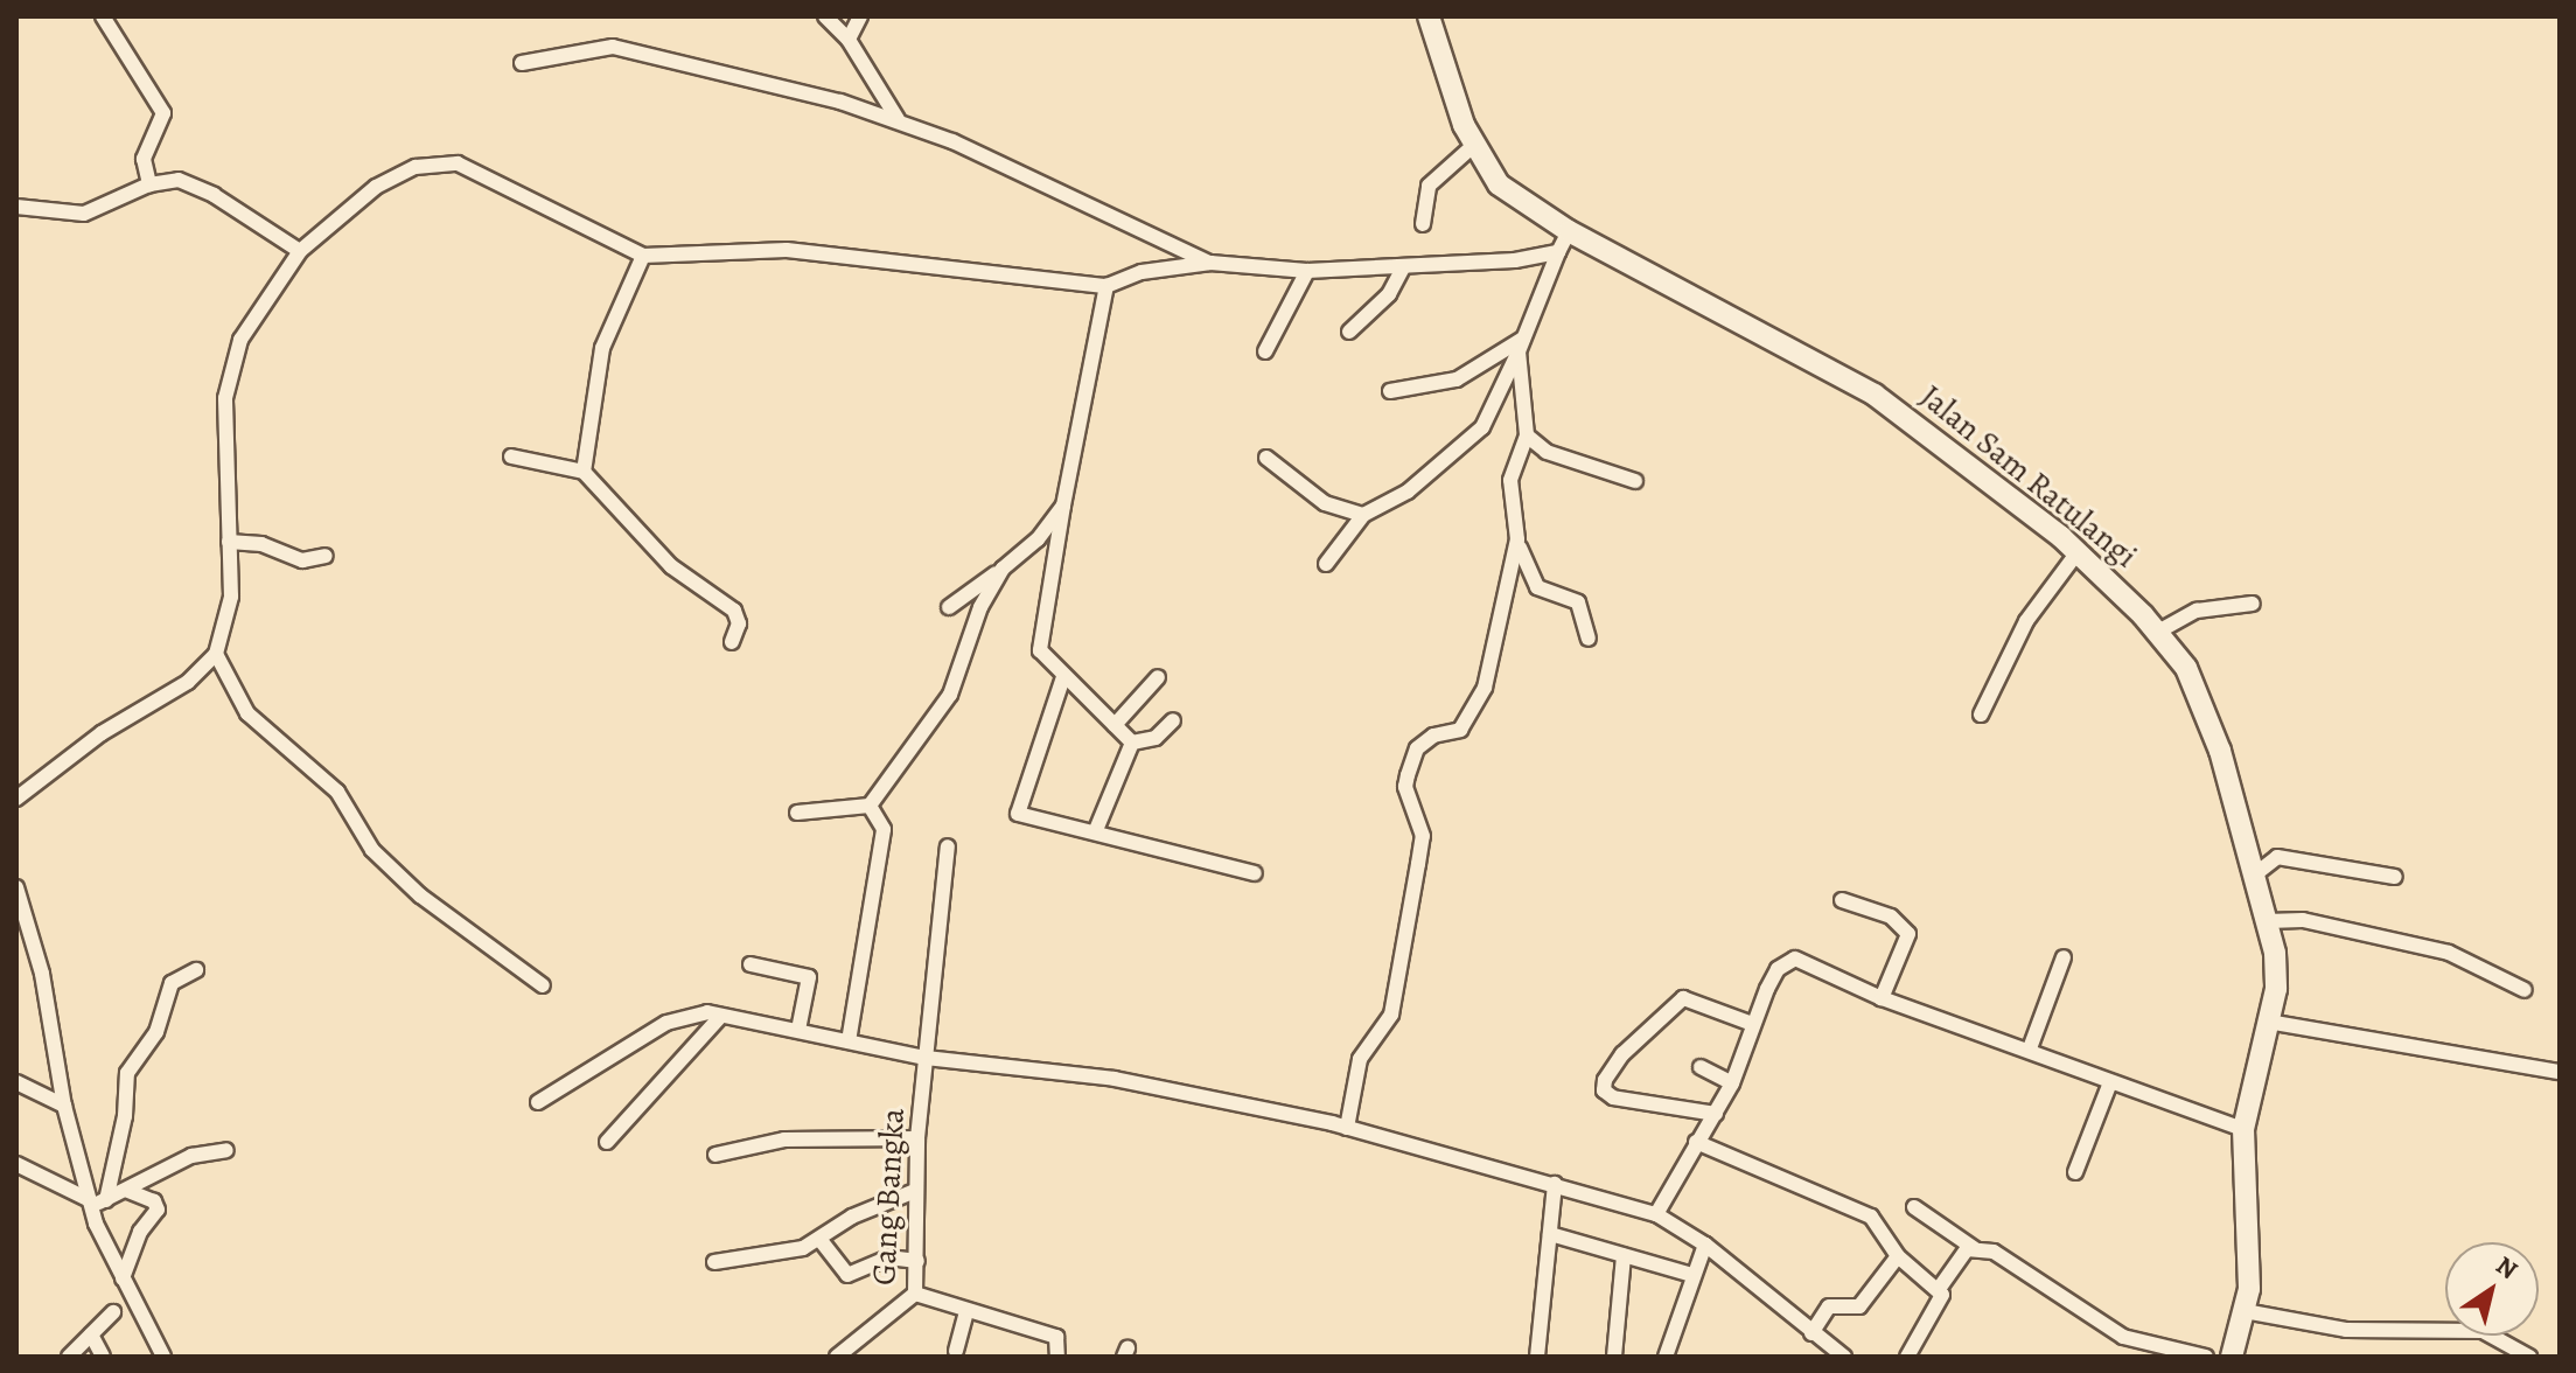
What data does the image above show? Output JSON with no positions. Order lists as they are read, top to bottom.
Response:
{
  "streets": {
    "street": ["Jalan Sam Ratulangi", "Gang Bangka"]
  },
  "north": "top right"
}
